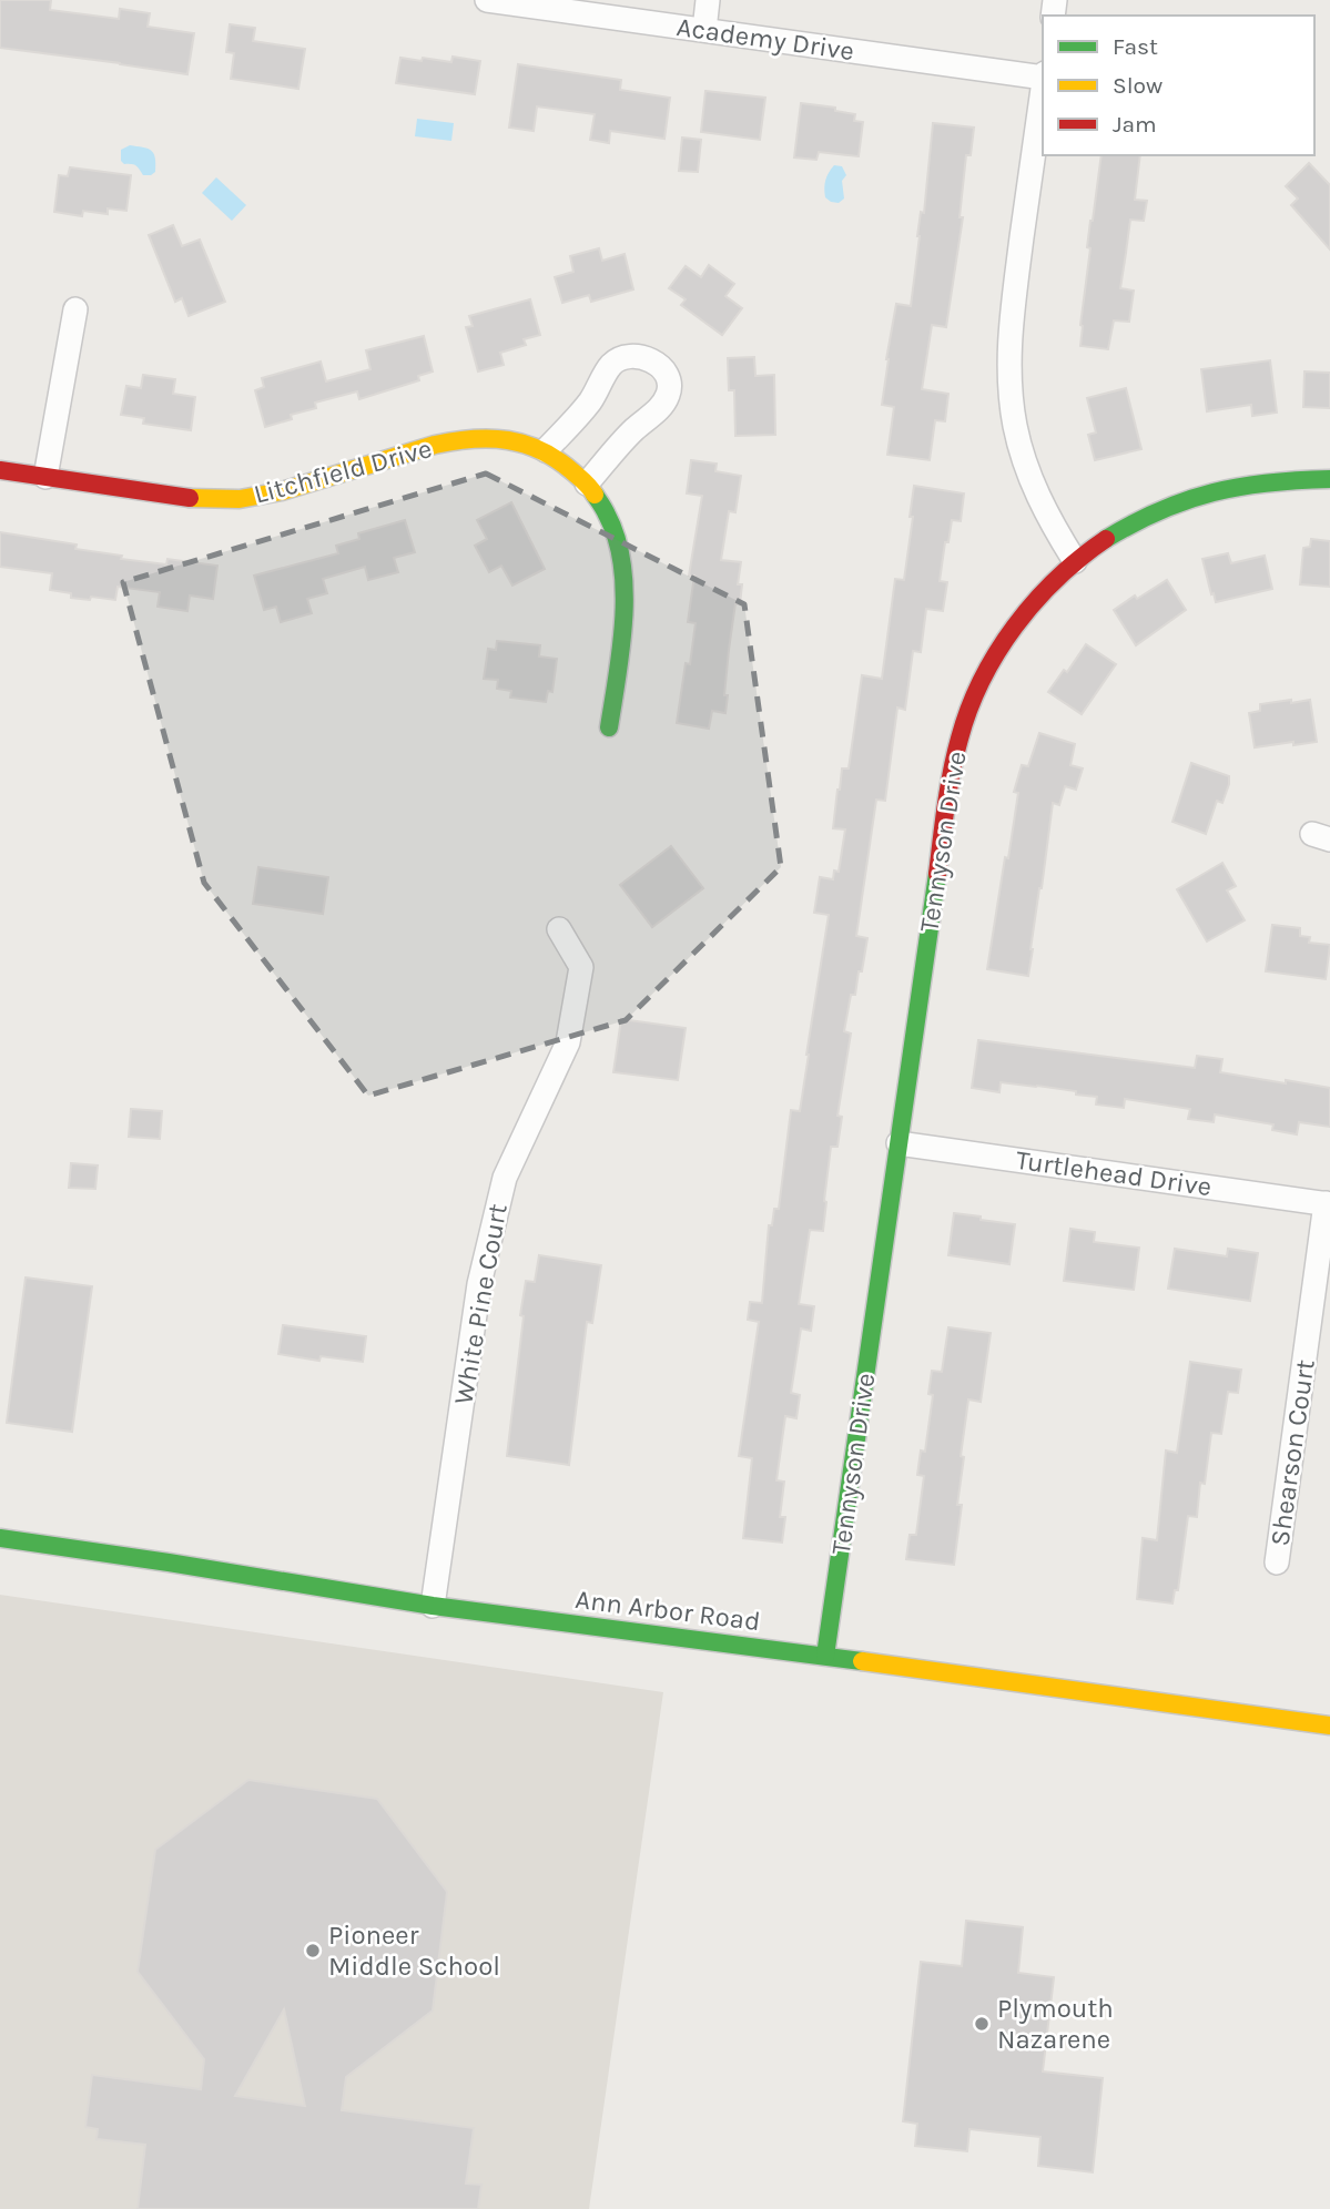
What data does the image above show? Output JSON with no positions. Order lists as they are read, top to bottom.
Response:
{
  "streets": {
    "street": [
      "Academy Drive",
      "Litchfield Drive",
      "Tennyson Drive",
      "Turtlehead Drive",
      "White Pine Court",
      "Shearson Court",
      "Ann Arbor Road"
    ]
  },
  "crossings": [
    ["Tennyson Drive", "Turtlehead Drive"],
    ["Tennyson Drive", "Ann Arbor Road"],
    ["Turtlehead Drive", "Shearson Court"],
    ["White Pine Court", "Ann Arbor Road"]
  ],
  "places": ["Pioneer Middle School", "Plymouth Nazarene"],
  "legend": ["Fast", "Slow", "Jam"]
}
